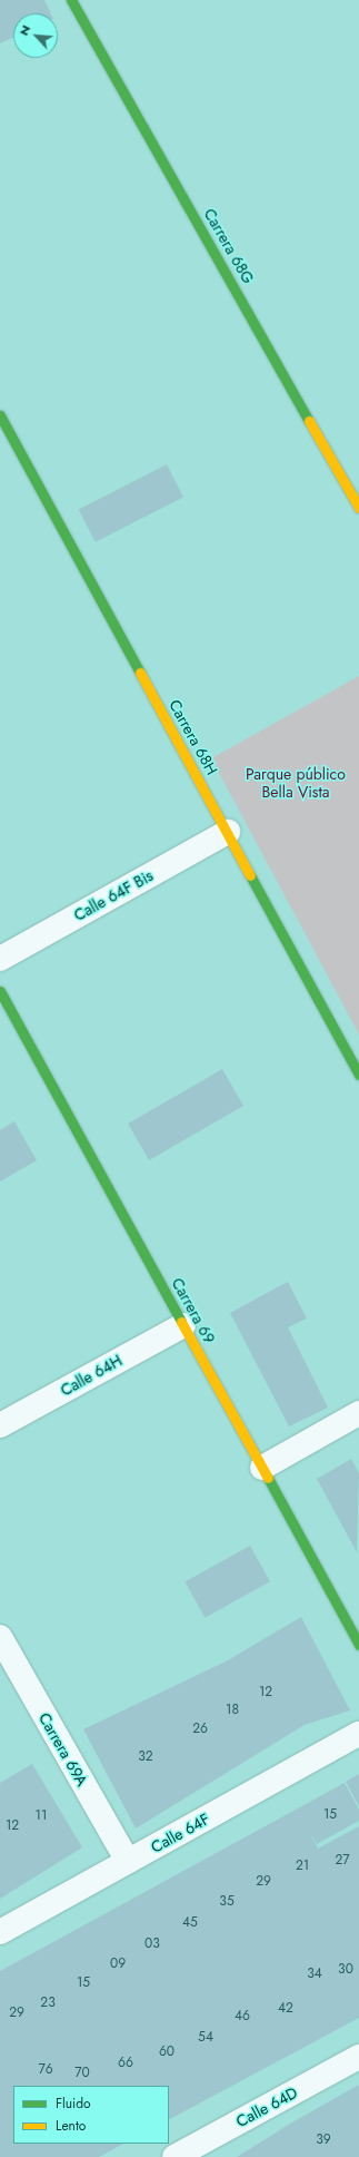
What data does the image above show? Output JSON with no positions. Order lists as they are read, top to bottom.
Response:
{
  "streets": {
    "street": [
      "Carrera 68G",
      "Carrera 68H",
      "Calle 64F Bis",
      "Carrera 69",
      "Calle 64H",
      "Carrera 69A",
      "Calle 64F",
      "Calle 64D"
    ]
  },
  "crossings": [
    ["Carrera 68H", "Calle 64F Bis"],
    ["Carrera 69", "Calle 64H"],
    ["Carrera 69A", "Calle 64F"]
  ],
  "parks": ["Parque público Bella Vista"],
  "house_numbers": [
    "12",
    "18",
    "26",
    "32",
    "15",
    "11",
    "12",
    "27",
    "21",
    "29",
    "35",
    "45",
    "03",
    "09",
    "30",
    "34",
    "15",
    "23",
    "42",
    "29",
    "46",
    "54",
    "60",
    "66",
    "76",
    "70",
    "39"
  ],
  "legend": ["Fluido", "Lento"],
  "north": "top left"
}
